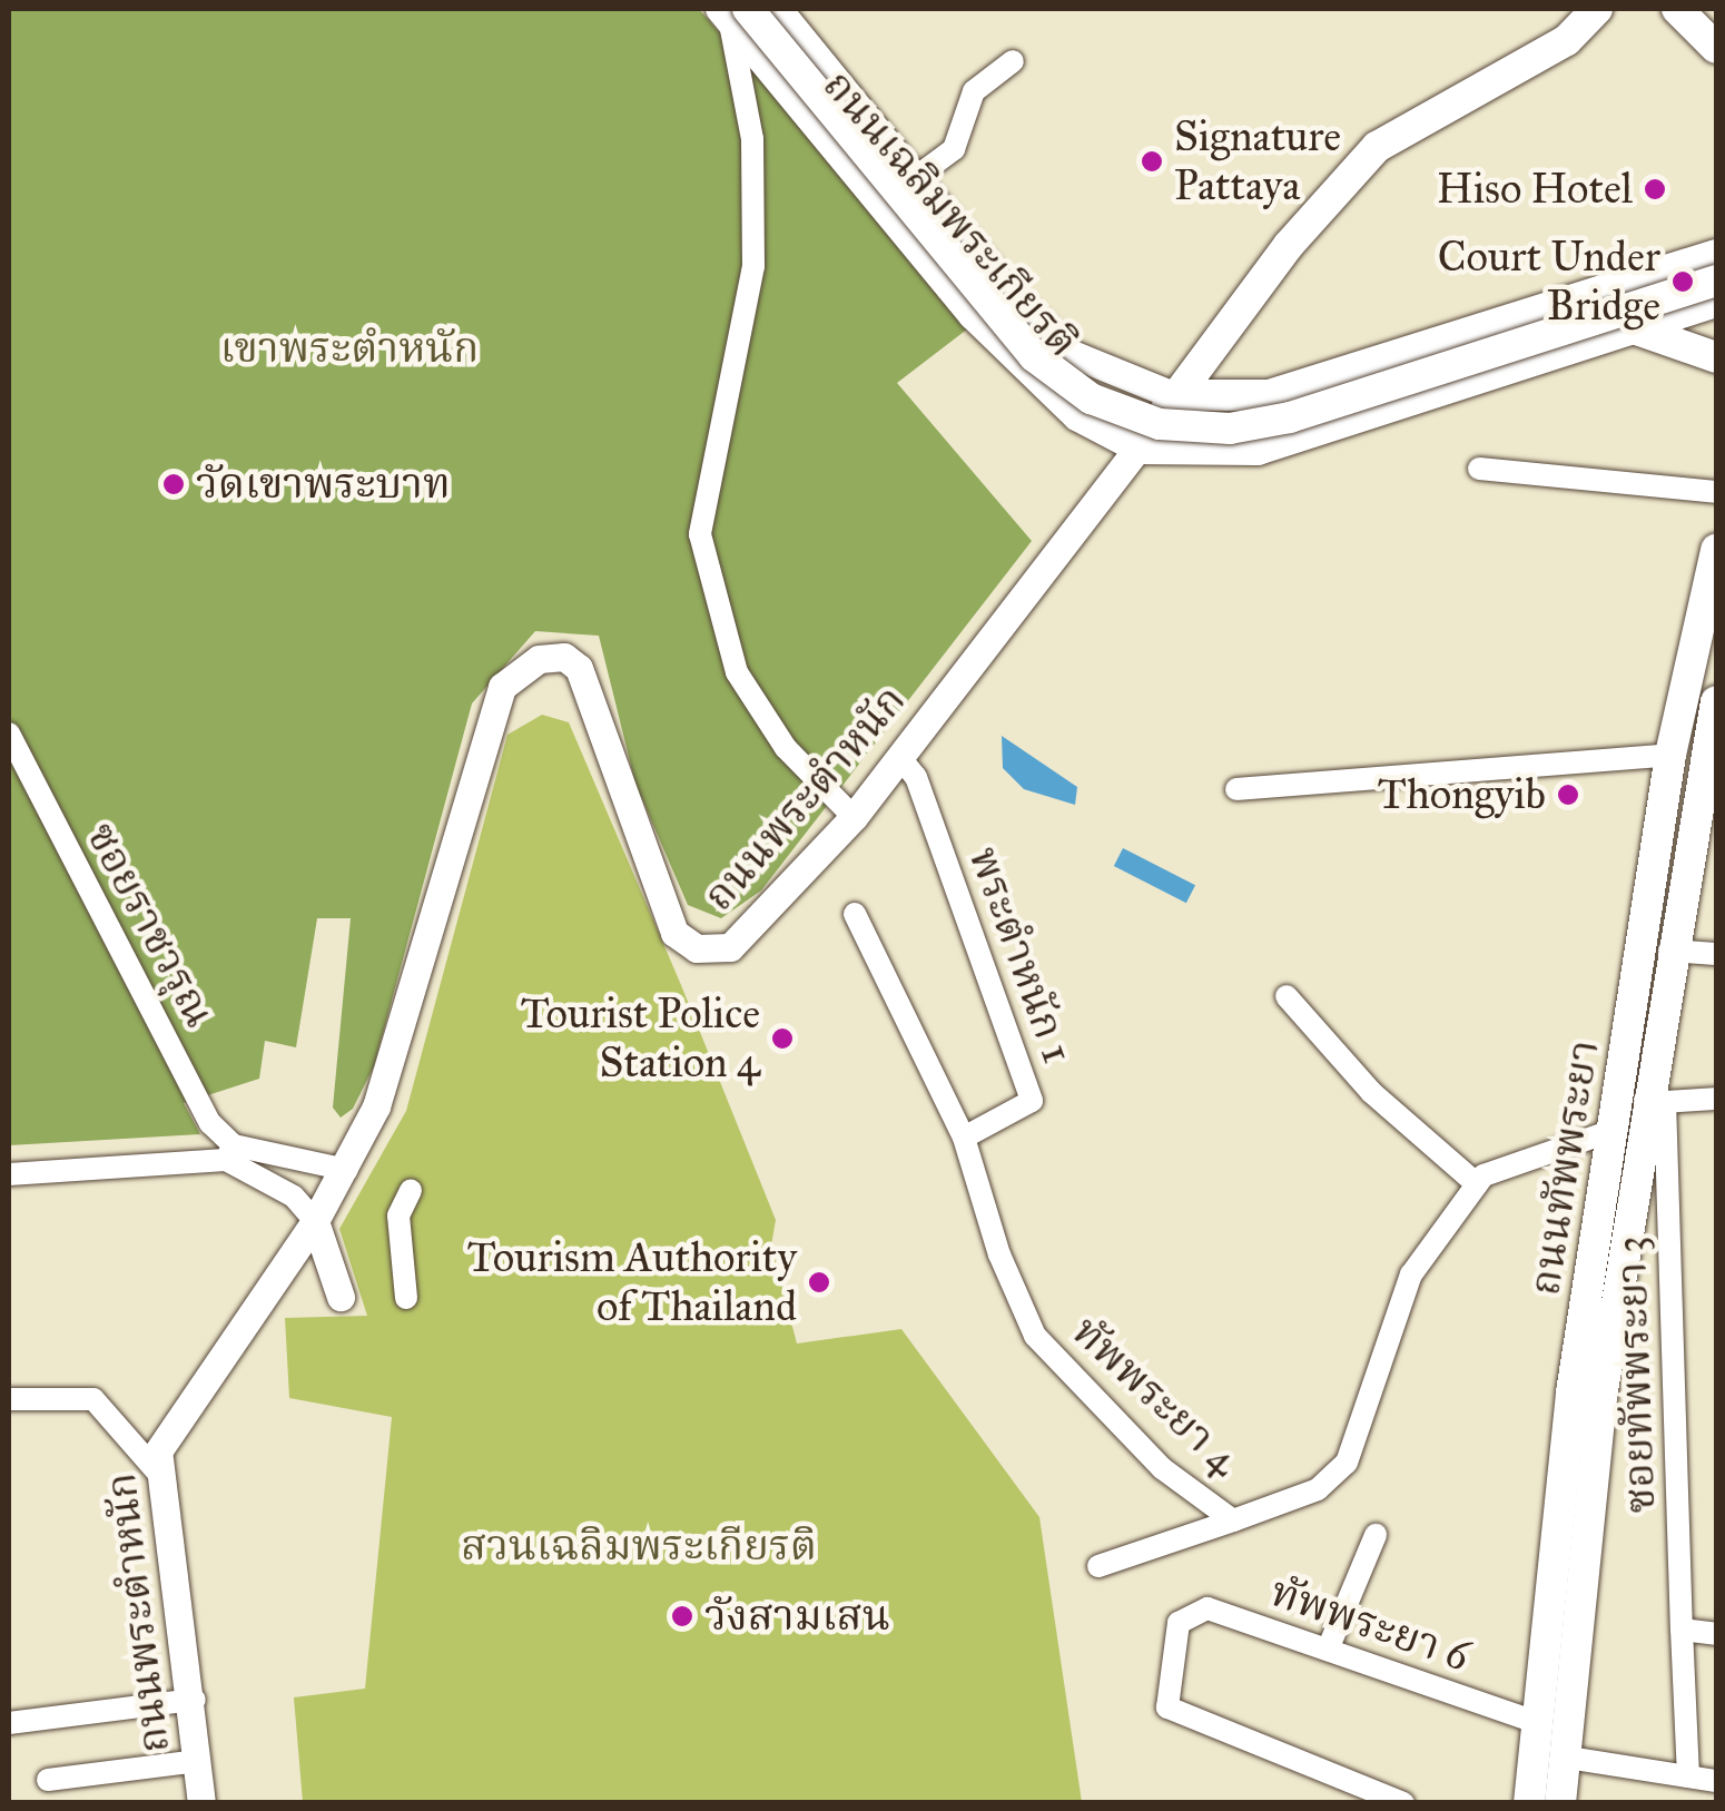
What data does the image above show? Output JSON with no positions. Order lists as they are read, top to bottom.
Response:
{
  "streets": {
    "main road": ["ถนนเฉลิมพระเกียรติ", "ถนนพระตำหนัก", "ถนนทัพพระยา"],
    "street": [
      "ซอยราชวรุณ",
      "พระตำหนัก 1",
      "ซอยทัพพระยา 3",
      "ทัพพระยา 4",
      "ทัพพระยา 6"
    ]
  },
  "crossings": [
    ["ถนนเฉลิมพระเกียรติ", "ถนนพระตำหนัก"],
    ["ถนนพระตำหนัก", "พระตำหนัก 1"],
    ["พระตำหนัก 1", "ทัพพระยา 4"],
    ["ถนนทัพพระยา", "ซอยทัพพระยา 3"],
    ["ถนนทัพพระยา", "ทัพพระยา 4"],
    ["ถนนทัพพระยา", "ทัพพระยา 6"]
  ],
  "parks": ["เขาพระตำหนัก", "สวนเฉลิมพระเกียรติ"],
  "places": [
    "Signature Pattaya",
    "Hiso Hotel",
    "Court Under Bridge",
    "วัดเขาพระบาท",
    "Thongyib",
    "Tourist Police Station 4",
    "Tourism Authority of Thailand",
    "วังสามเสน"
  ]
}
